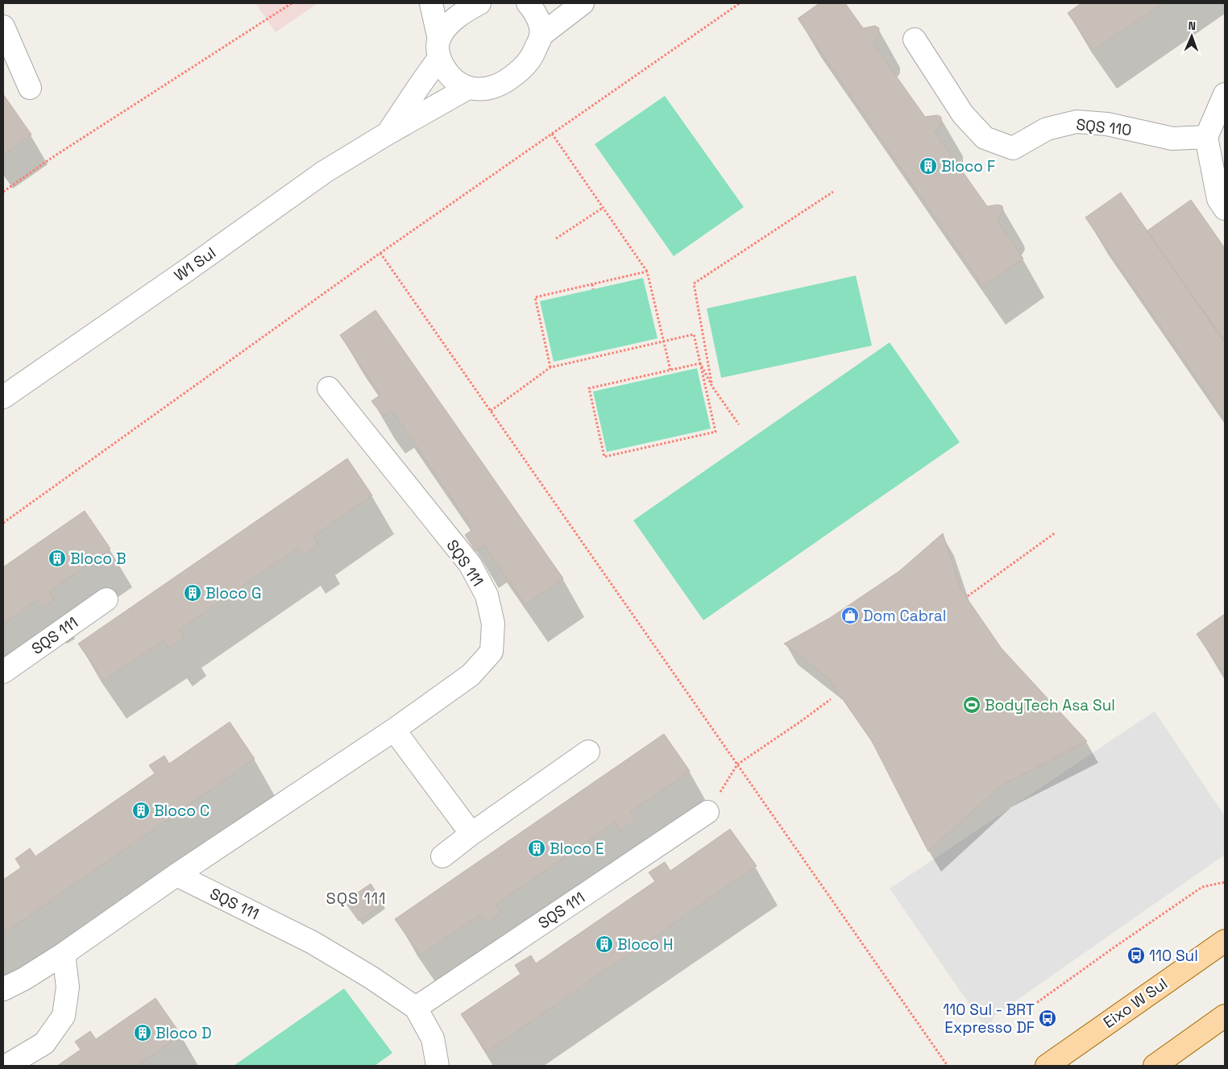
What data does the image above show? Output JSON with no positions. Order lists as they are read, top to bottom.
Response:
{
  "streets": {
    "main road": ["Eixo W Sul"],
    "street": ["SQS 110", "W1 Sul", "SQS 111"]
  },
  "districts": ["SQS 111"],
  "places": {
    "building": [
      "Bloco F",
      "Bloco B",
      "Bloco G",
      "Bloco C",
      "Bloco E",
      "Bloco H",
      "Bloco D"
    ],
    "shop": ["Dom Cabral"],
    "sports": ["BodyTech Asa Sul"],
    "bus stop": ["110 Sul", "110 Sul - BRT Expresso DF"]
  },
  "north": "top"
}
